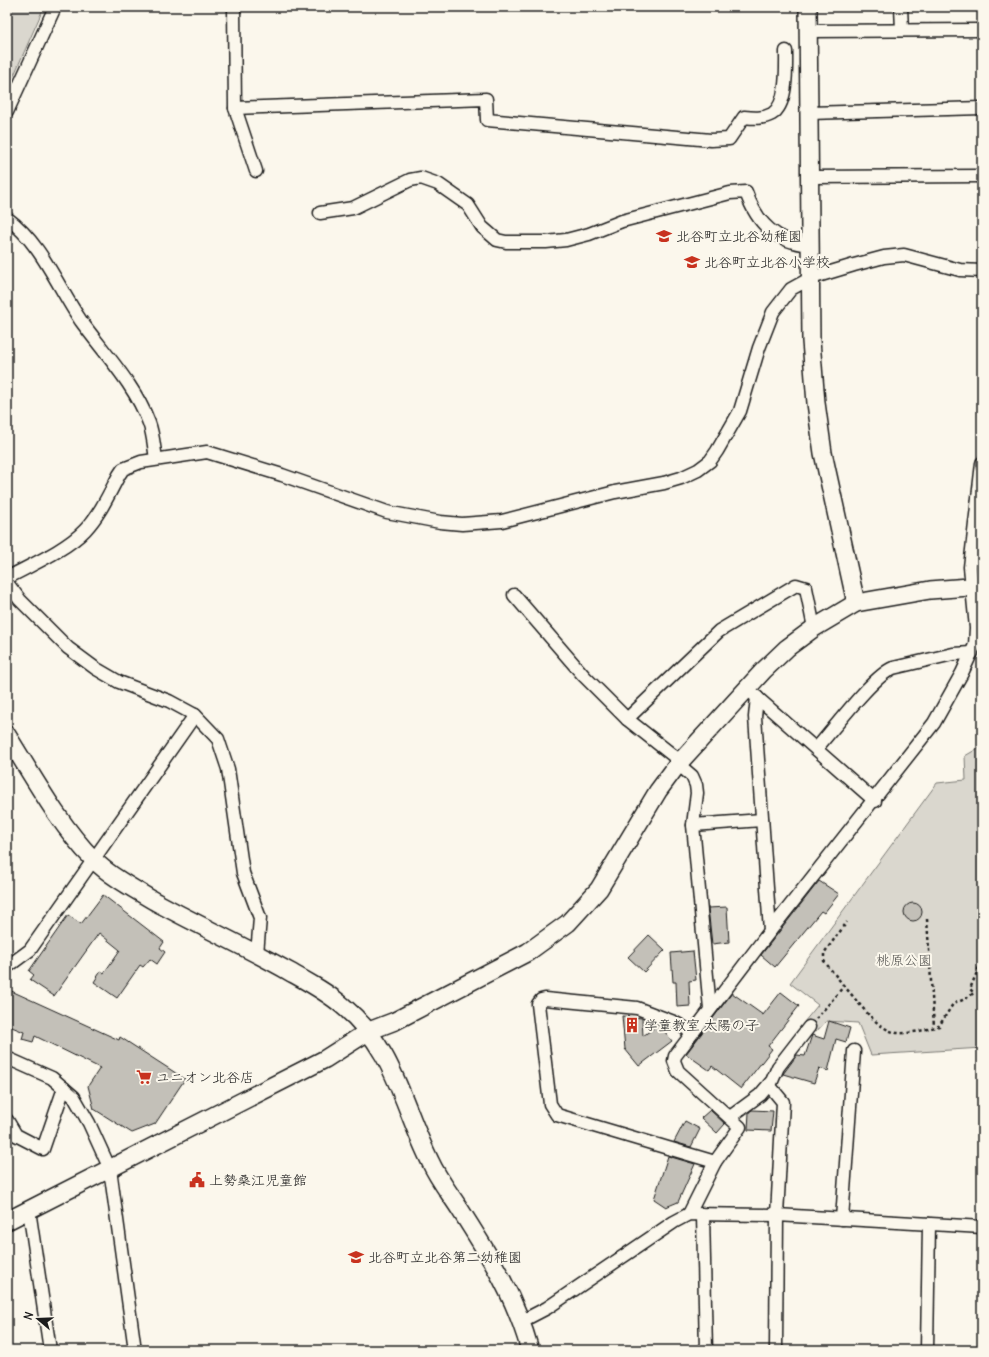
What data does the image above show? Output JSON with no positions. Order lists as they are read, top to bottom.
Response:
{
  "parks": ["桃原公園"],
  "places": {
    "school or university": ["北谷町立北谷幼稚園", "北谷町立北谷小学校", "北谷町立北谷第二幼稚園"],
    "building": ["学童教室 太陽の子"],
    "supermarket": ["ユニオン北谷店"],
    "public building": ["上勢桑江児童館"]
  },
  "north": "left"
}
